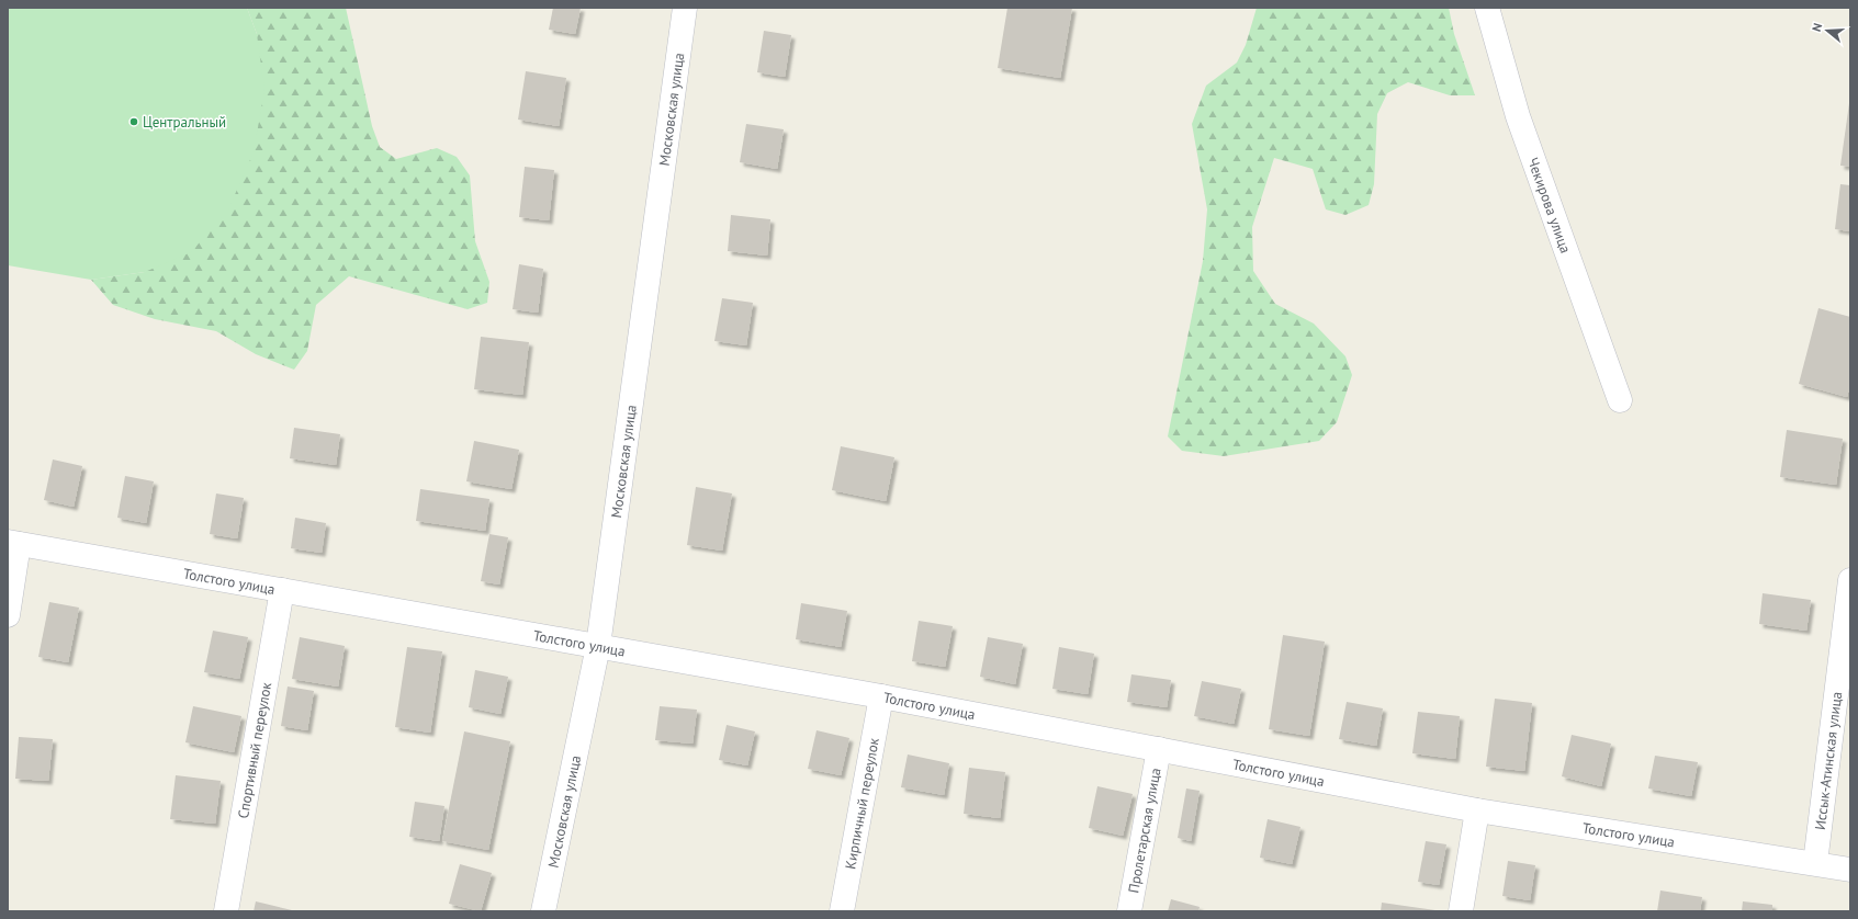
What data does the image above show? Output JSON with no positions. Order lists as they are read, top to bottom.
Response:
{
  "streets": {
    "street": [
      "Московская улица",
      "Чекирова улица",
      "Толстого улица",
      "Спортивный переулок",
      "Иссык-Атинская улица",
      "Кирпичный переулок",
      "Пролетарская улица"
    ]
  },
  "crossings": [
    ["Московская улица", "Толстого улица"],
    ["Толстого улица", "Спортивный переулок"],
    ["Толстого улица", "Иссык-Атинская улица"],
    ["Толстого улица", "Кирпичный переулок"],
    ["Толстого улица", "Пролетарская улица"]
  ],
  "places": ["Центральный"],
  "north": "left"
}
